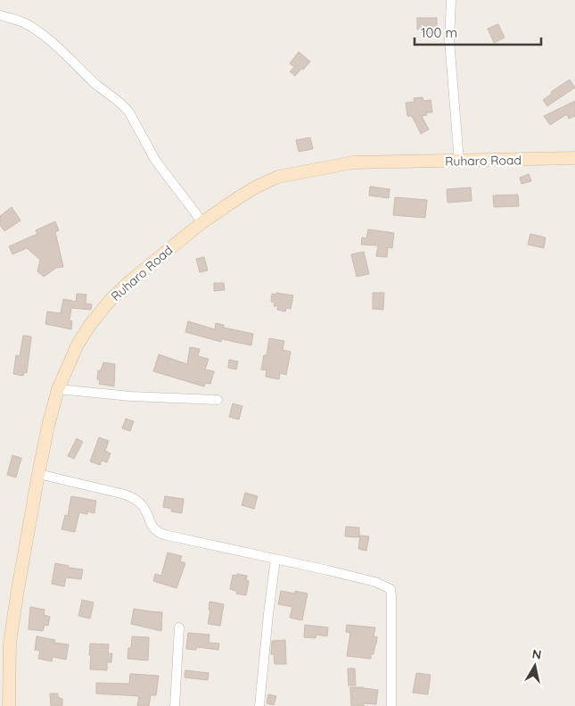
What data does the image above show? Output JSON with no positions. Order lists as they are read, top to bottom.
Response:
{
  "streets": {
    "street": ["Ruharo Road"]
  },
  "scale_bar": "100 m",
  "north": "top"
}
